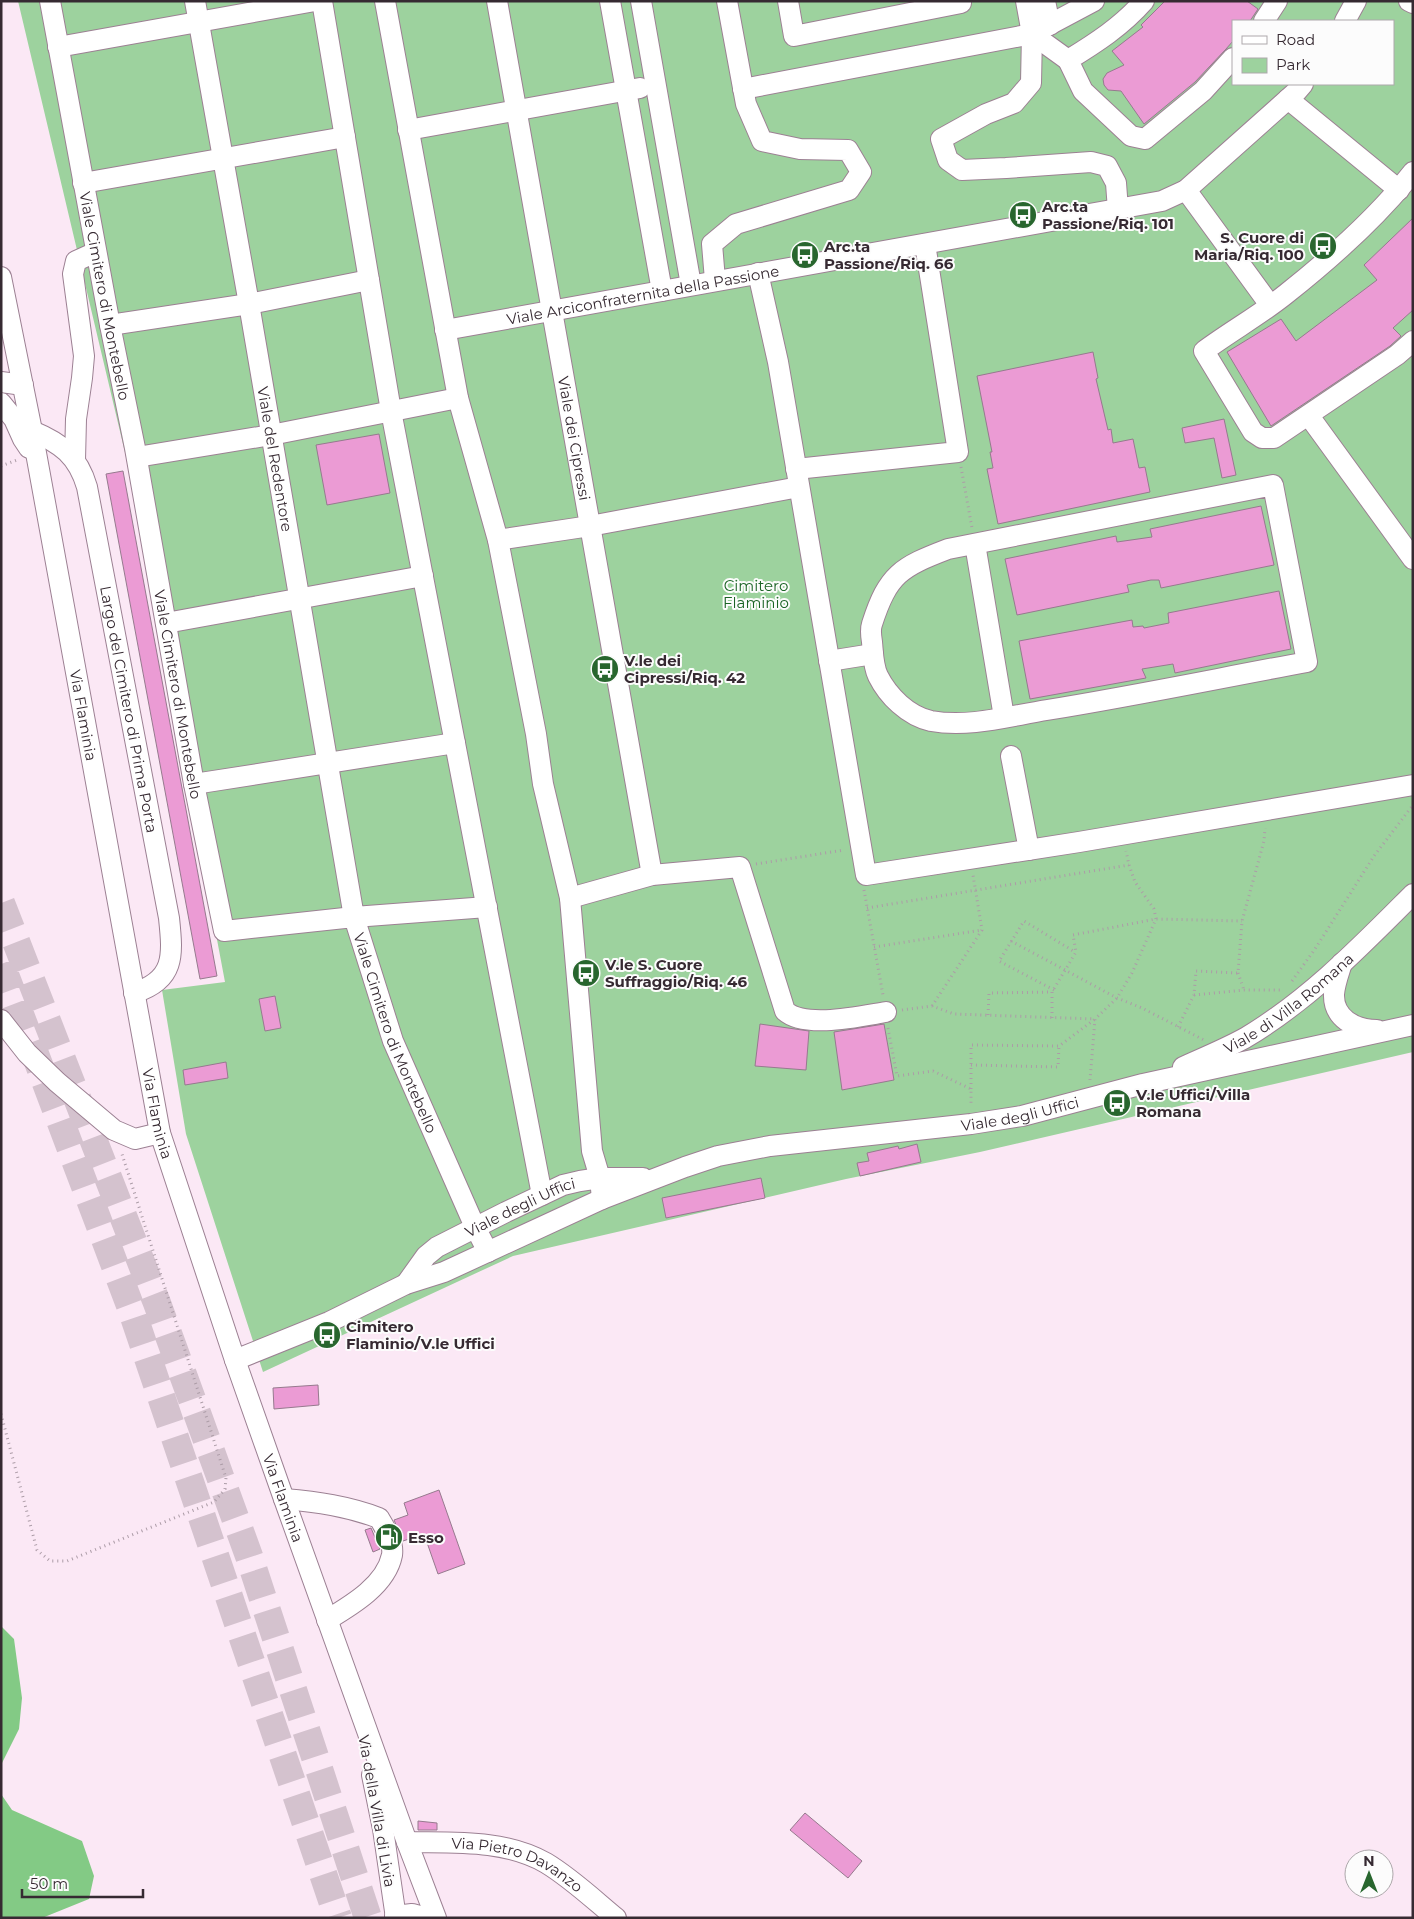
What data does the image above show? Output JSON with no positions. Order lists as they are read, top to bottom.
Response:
{
  "streets": {
    "street": [
      "Viale Arciconfraternita della Passione",
      "Viale Cimitero di Montebello",
      "Viale dei Cipressi",
      "Viale del Redentore",
      "Largo del Cimitero di Prima Porta",
      "Via Flaminia",
      "Viale di Villa Romana",
      "Viale degli Uffici",
      "Via della Villa di Livia",
      "Via Pietro Davanzo"
    ]
  },
  "crossings": [
    ["Viale Arciconfraternita della Passione", "Viale dei Cipressi"],
    ["Viale Cimitero di Montebello", "Viale del Redentore"],
    ["Viale Cimitero di Montebello", "Viale degli Uffici"],
    ["Largo del Cimitero di Prima Porta", "Via Flaminia"],
    ["Via Flaminia", "Viale degli Uffici"],
    ["Via Flaminia", "Via della Villa di Livia"],
    ["Via Flaminia", "Via Pietro Davanzo"],
    ["Viale di Villa Romana", "Viale degli Uffici"]
  ],
  "parks": ["Cimitero Flaminio"],
  "places": {
    "bus stop": [
      "Arc.ta Passione/Riq. 101",
      "S. Cuore di Maria/Riq. 100",
      "Arc.ta Passione/Riq. 66",
      "V.le dei Cipressi/Riq. 42",
      "V.le S. Cuore Suffraggio/Riq. 46",
      "V.le Uffici/Villa Romana",
      "Cimitero Flaminio/V.le Uffici"
    ],
    "fuel station": ["Esso"]
  },
  "legend": ["Road", "Park"],
  "scale_bar": "50 m",
  "north": "top"
}
